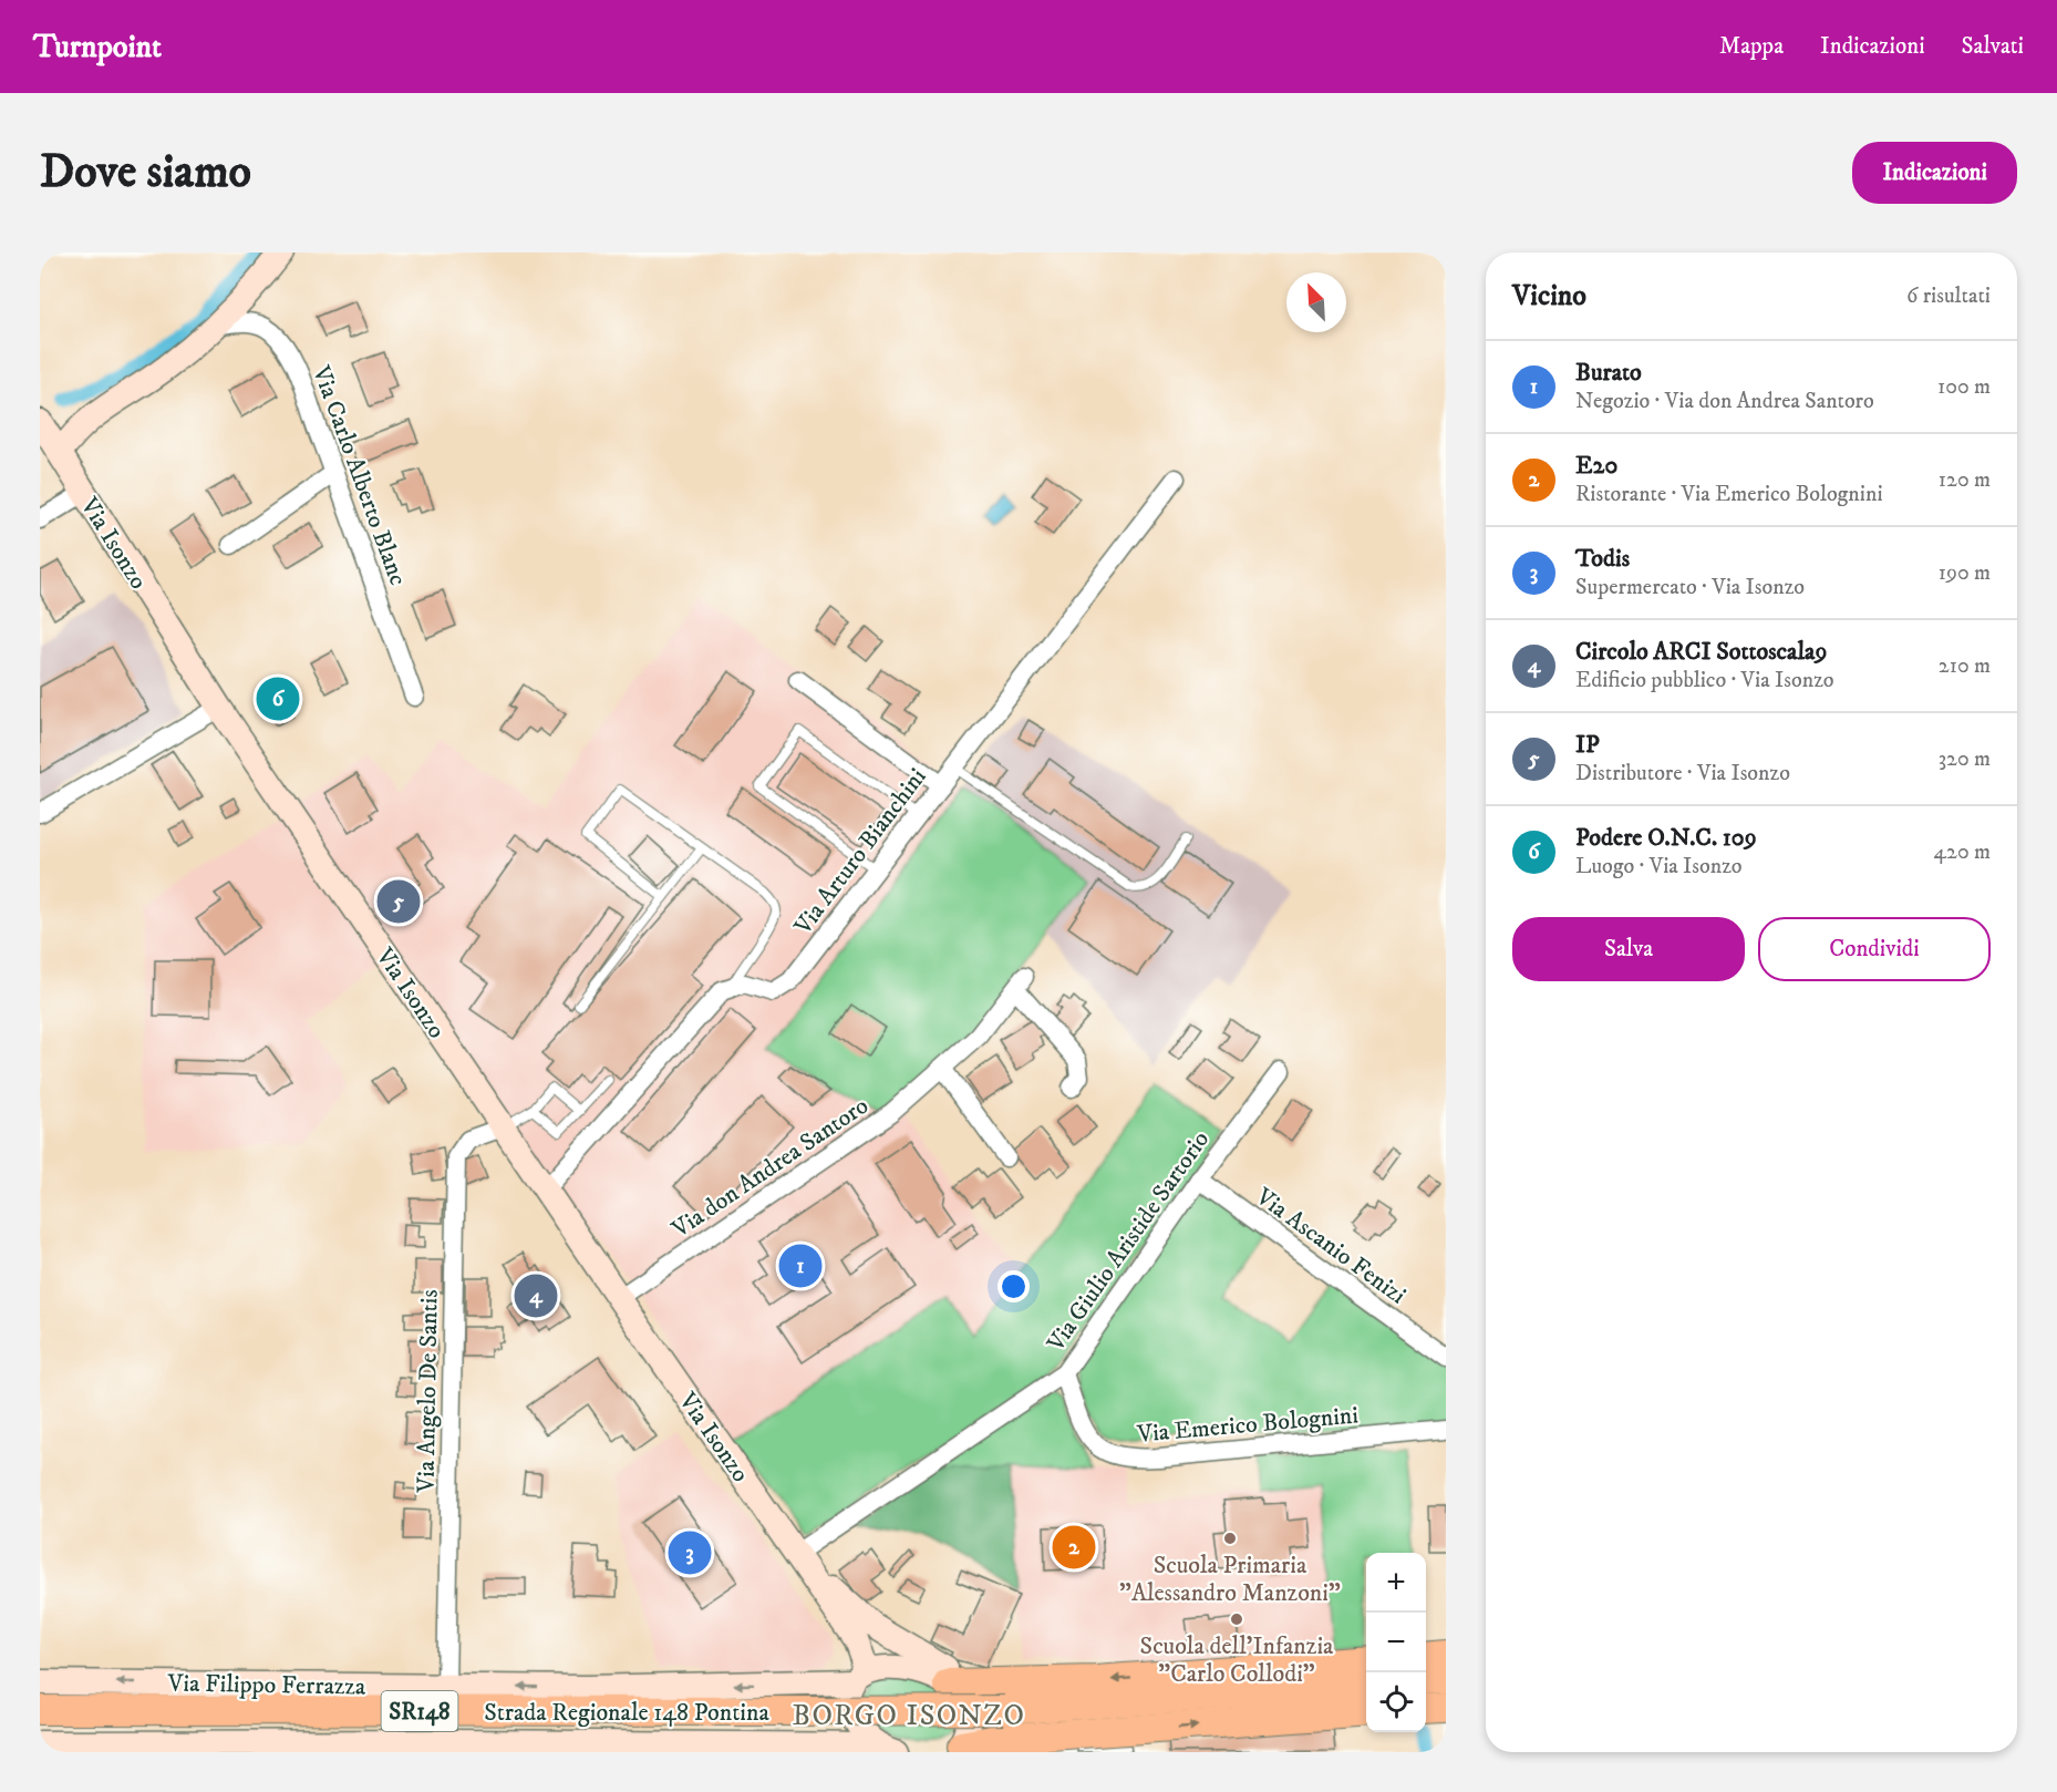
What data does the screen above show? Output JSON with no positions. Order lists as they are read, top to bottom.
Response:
{
  "streets": {
    "main road": [
      "Via Isonzo",
      "Via Filippo Ferrazza",
      "SR148",
      "Strada Regionale 148 Pontina"
    ],
    "street": [
      "Via Carlo Alberto Blanc",
      "Via Arturo Bianchini",
      "Via don Andrea Santoro",
      "Via Giulio Aristide Sartorio",
      "Via Ascanio Fenizi",
      "Via Angelo De Santis",
      "Via Emerico Bolognini"
    ]
  },
  "crossings": [
    ["Via Isonzo", "Via don Andrea Santoro"],
    ["Via Isonzo", "Via Giulio Aristide Sartorio"],
    ["Via Isonzo", "Via Angelo De Santis"],
    ["Via Giulio Aristide Sartorio", "Via Ascanio Fenizi"],
    ["Via Giulio Aristide Sartorio", "Via Emerico Bolognini"],
    ["Via Angelo De Santis", "Via Filippo Ferrazza"]
  ],
  "districts": ["BORGO ISONZO"],
  "places": ["Scuola Primaria \"Alessandro Manzoni\"", "Scuola dell'Infanzia \"Carlo Collodi\""],
  "north": "top left",
  "page": {
    "header": "Turnpoint",
    "nav": ["Mappa", "Indicazioni", "Salvati"],
    "buttons": [
      "Indicazioni",
      ["Salva", "Condividi"]
    ],
    "title": "Dove siamo",
    "heading": ["Vicino", "6 risultati"],
    "list": [
      {
        "mark": "1",
        "name": "Burato",
        "note": "Negozio · Via don Andrea Santoro",
        "value": "100 m"
      },
      {
        "mark": "2",
        "name": "E20",
        "note": "Ristorante · Via Emerico Bolognini",
        "value": "120 m"
      },
      {
        "mark": "3",
        "name": "Todis",
        "note": "Supermercato · Via Isonzo",
        "value": "190 m"
      },
      {
        "mark": "4",
        "name": "Circolo ARCI Sottoscala9",
        "note": "Edificio pubblico · Via Isonzo",
        "value": "210 m"
      },
      {
        "mark": "5",
        "name": "IP",
        "note": "Distributore · Via Isonzo",
        "value": "320 m"
      },
      {
        "mark": "6",
        "name": "Podere O.N.C. 109",
        "note": "Luogo · Via Isonzo",
        "value": "420 m"
      }
    ],
    "pins": [
      "6",
      "5",
      "1",
      "4",
      "2",
      "3"
    ],
    "map_buttons": ["+", "−"]
  }
}
